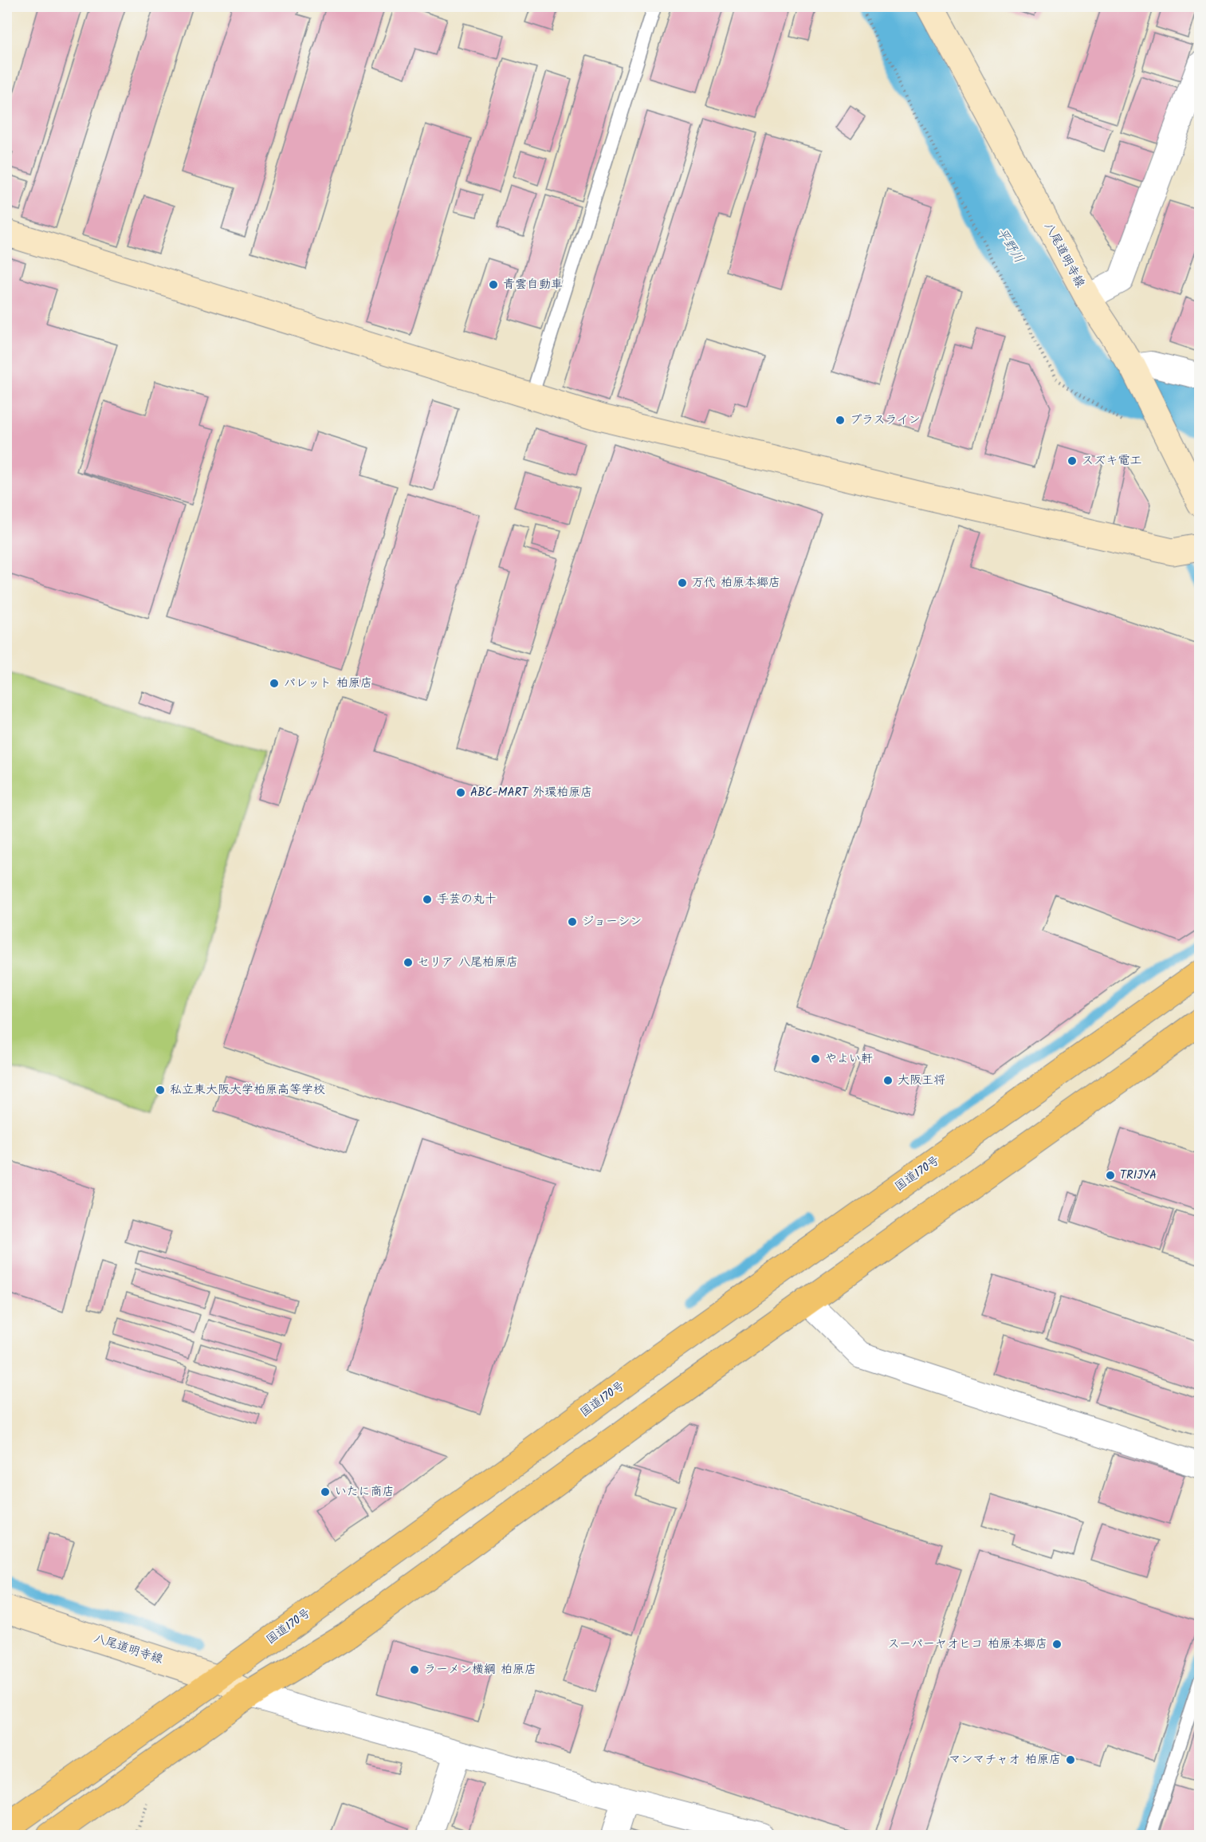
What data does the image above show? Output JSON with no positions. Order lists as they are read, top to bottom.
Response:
{
  "streets": {
    "highway": ["国道170号"],
    "street": ["八尾道明寺線"]
  },
  "crossings": [
    ["八尾道明寺線", "国道170号"]
  ],
  "water": ["平野川"],
  "places": [
    "青雲自動車",
    "プラスライン",
    "スズキ電工",
    "万代 柏原本郷店",
    "パレット 柏原店",
    "ABC-MART 外環柏原店",
    "手芸の丸十",
    "ジョーシン",
    "セリア 八尾柏原店",
    "やよい軒",
    "大阪王将",
    "私立東大阪大学柏原高等学校",
    "TRIJYA",
    "いたに商店",
    "スーパーヤオヒコ 柏原本郷店",
    "ラーメン横綱 柏原店",
    "マンマチャオ 柏原店"
  ]
}
